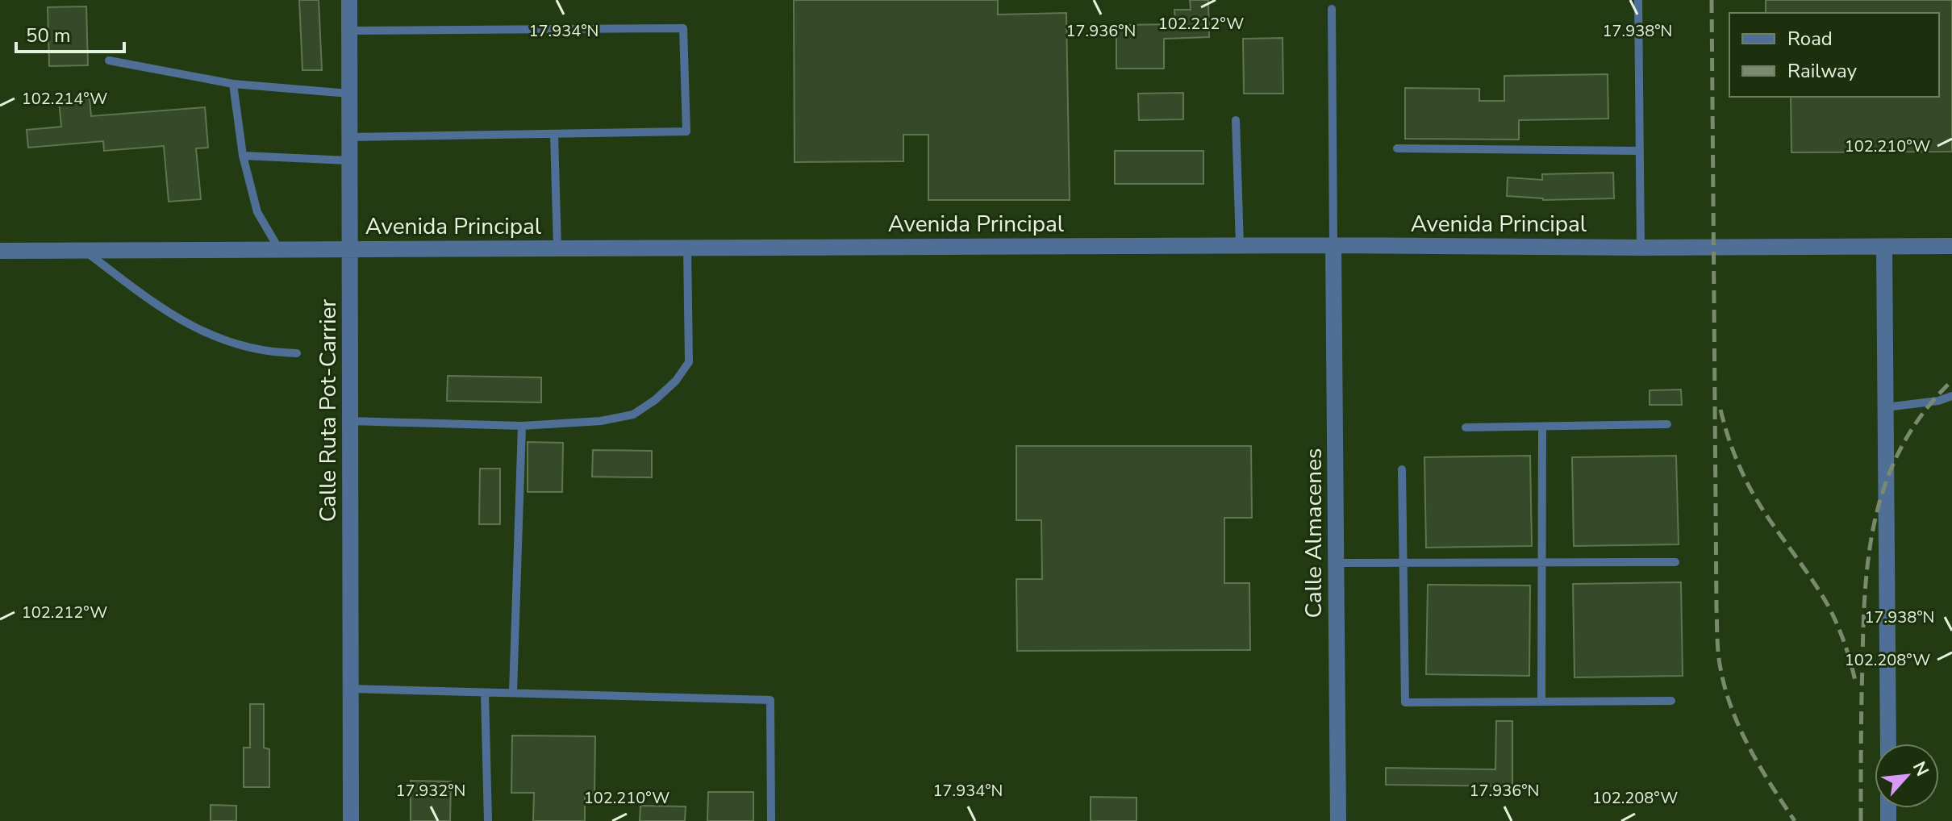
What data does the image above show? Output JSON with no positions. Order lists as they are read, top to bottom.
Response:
{
  "streets": {
    "street": ["Avenida Principal", "Calle Ruta Pot-Carrier", "Calle Almacenes"]
  },
  "crossings": [
    ["Avenida Principal", "Calle Ruta Pot-Carrier"],
    ["Avenida Principal", "Calle Almacenes"]
  ],
  "legend": ["Road", "Railway"],
  "scale_bar": "50 m",
  "north": "top right",
  "coordinates": [
    "102.212°W",
    "17.934°N",
    "17.936°N",
    "17.938°N",
    "102.214°W",
    "102.210°W",
    "102.208°W",
    "17.932°N"
  ]
}
